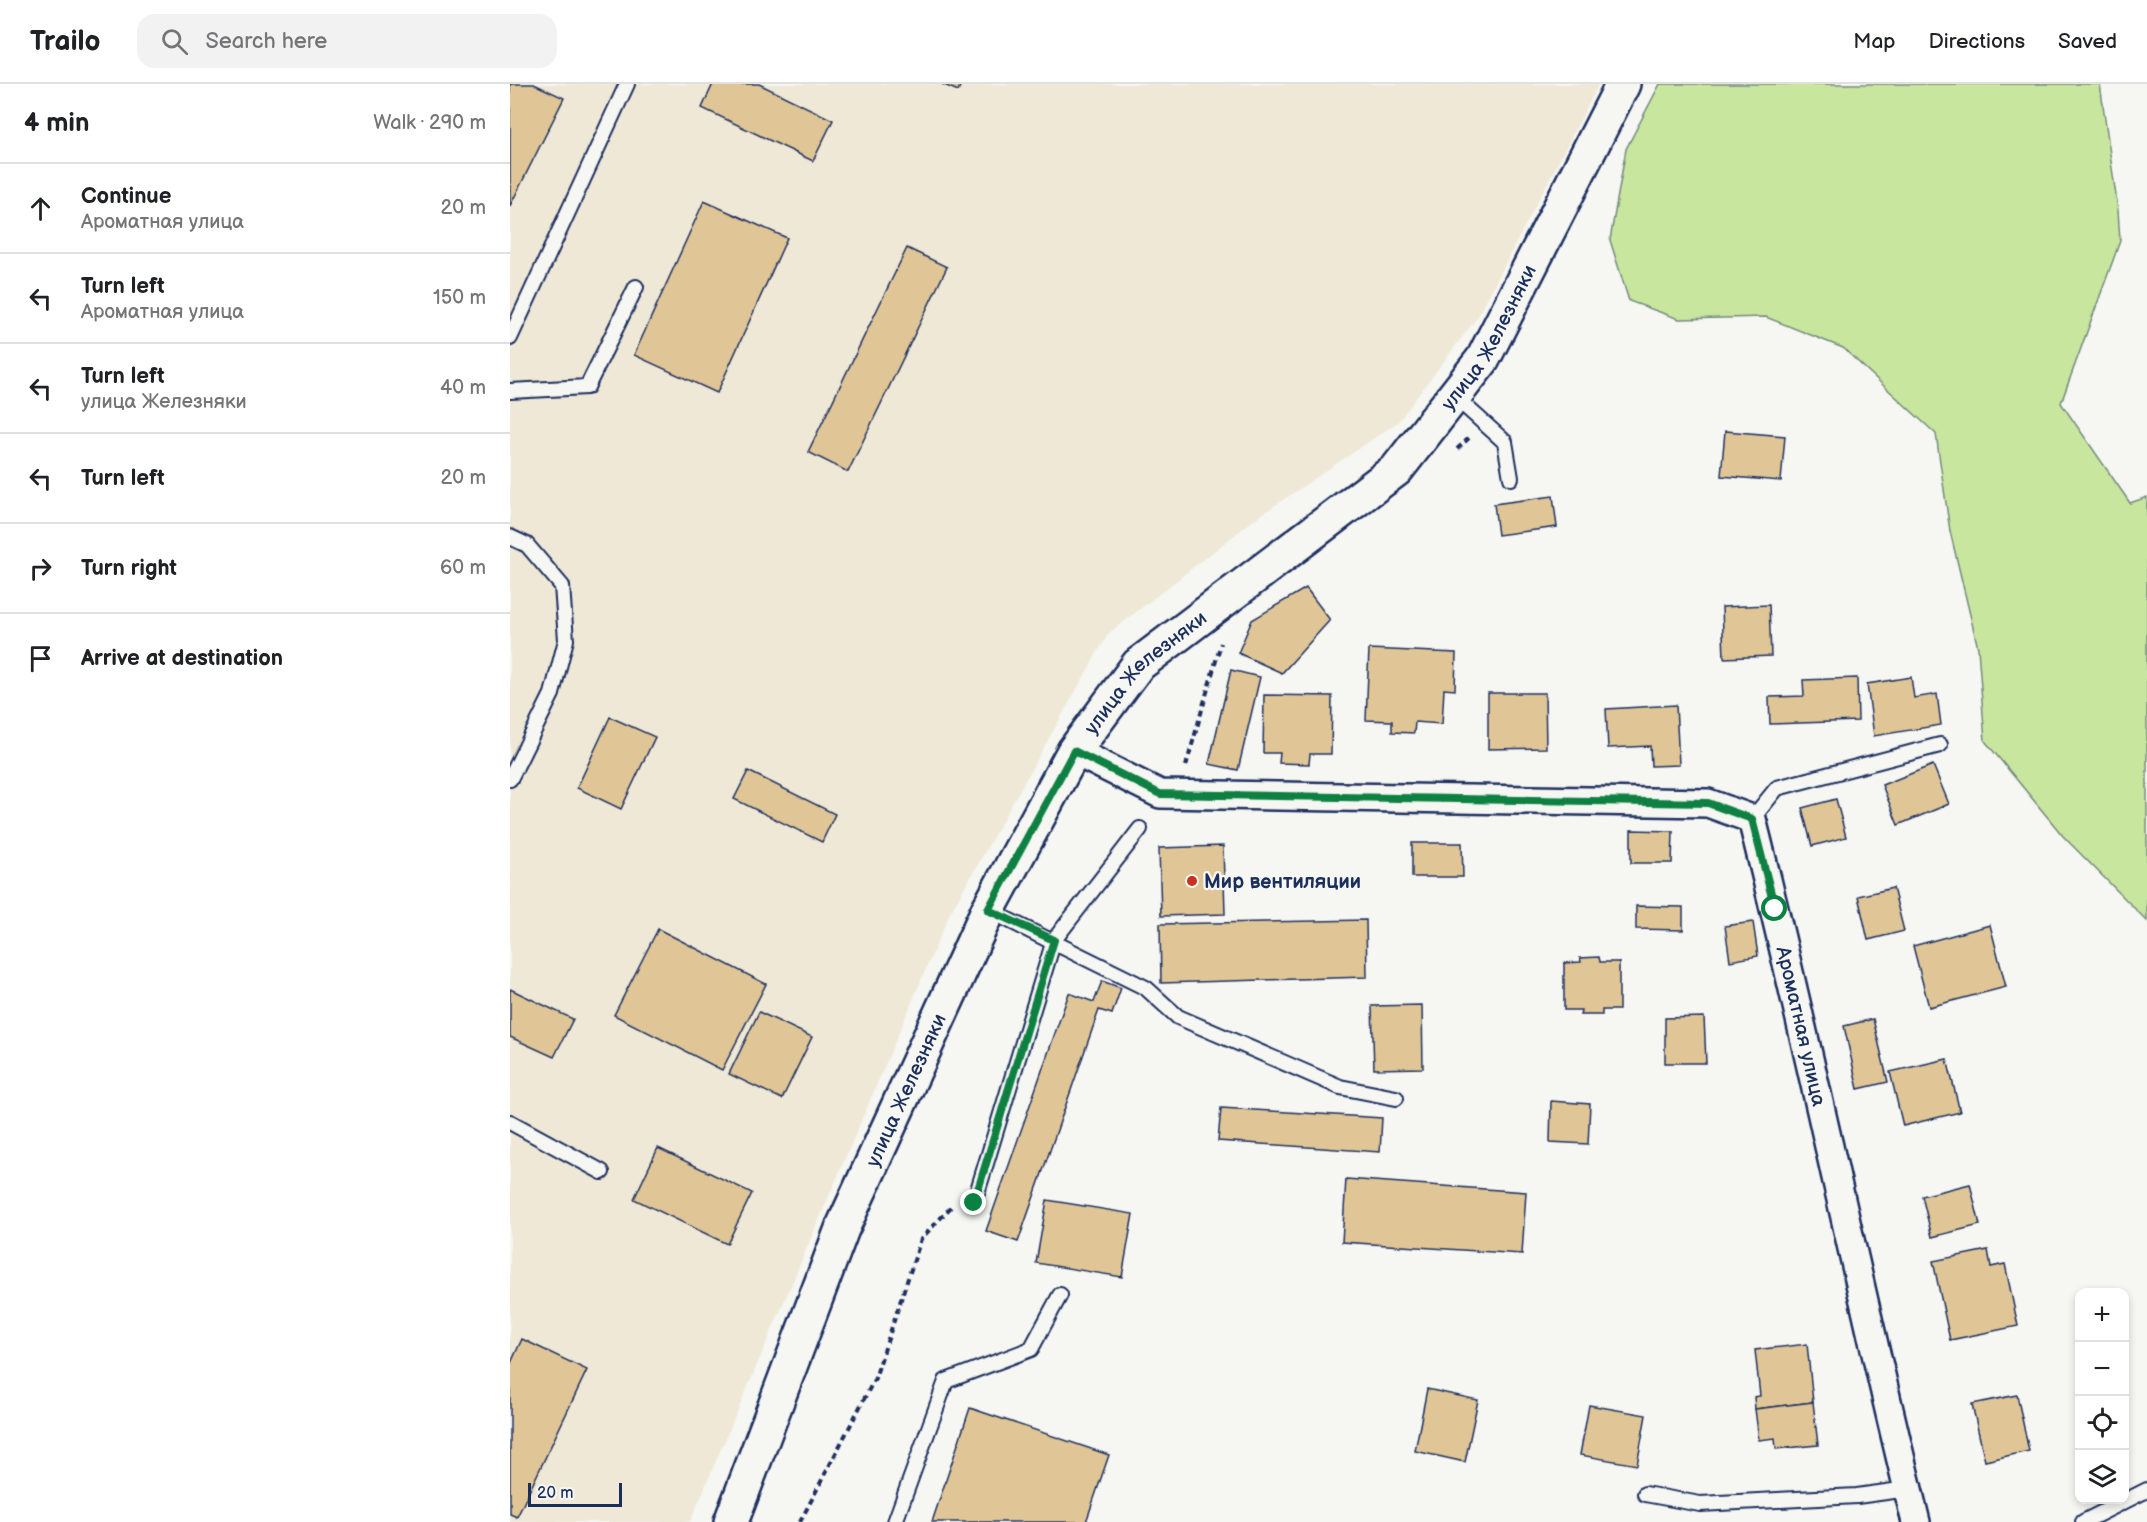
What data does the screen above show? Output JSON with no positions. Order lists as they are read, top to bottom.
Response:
{
  "streets": {
    "street": ["улица Железняки", "Ароматная улица"]
  },
  "places": ["Мир вентиляции"],
  "scale_bar": "20 m",
  "page": {
    "header": "Trailo",
    "search": "Search here",
    "nav": ["Map", "Directions", "Saved"],
    "heading": ["4 min", "Walk · 290 m"],
    "list": [
      ["Continue", "Ароматная улица", "20 m"],
      ["Turn left", "Ароматная улица", "150 m"],
      ["Turn left", "улица Железняки", "40 m"],
      ["Turn left", "20 m"],
      ["Turn right", "60 m"],
      "Arrive at destination"
    ],
    "map_buttons": ["+", "−"],
    "scale": "20 m"
  }
}
